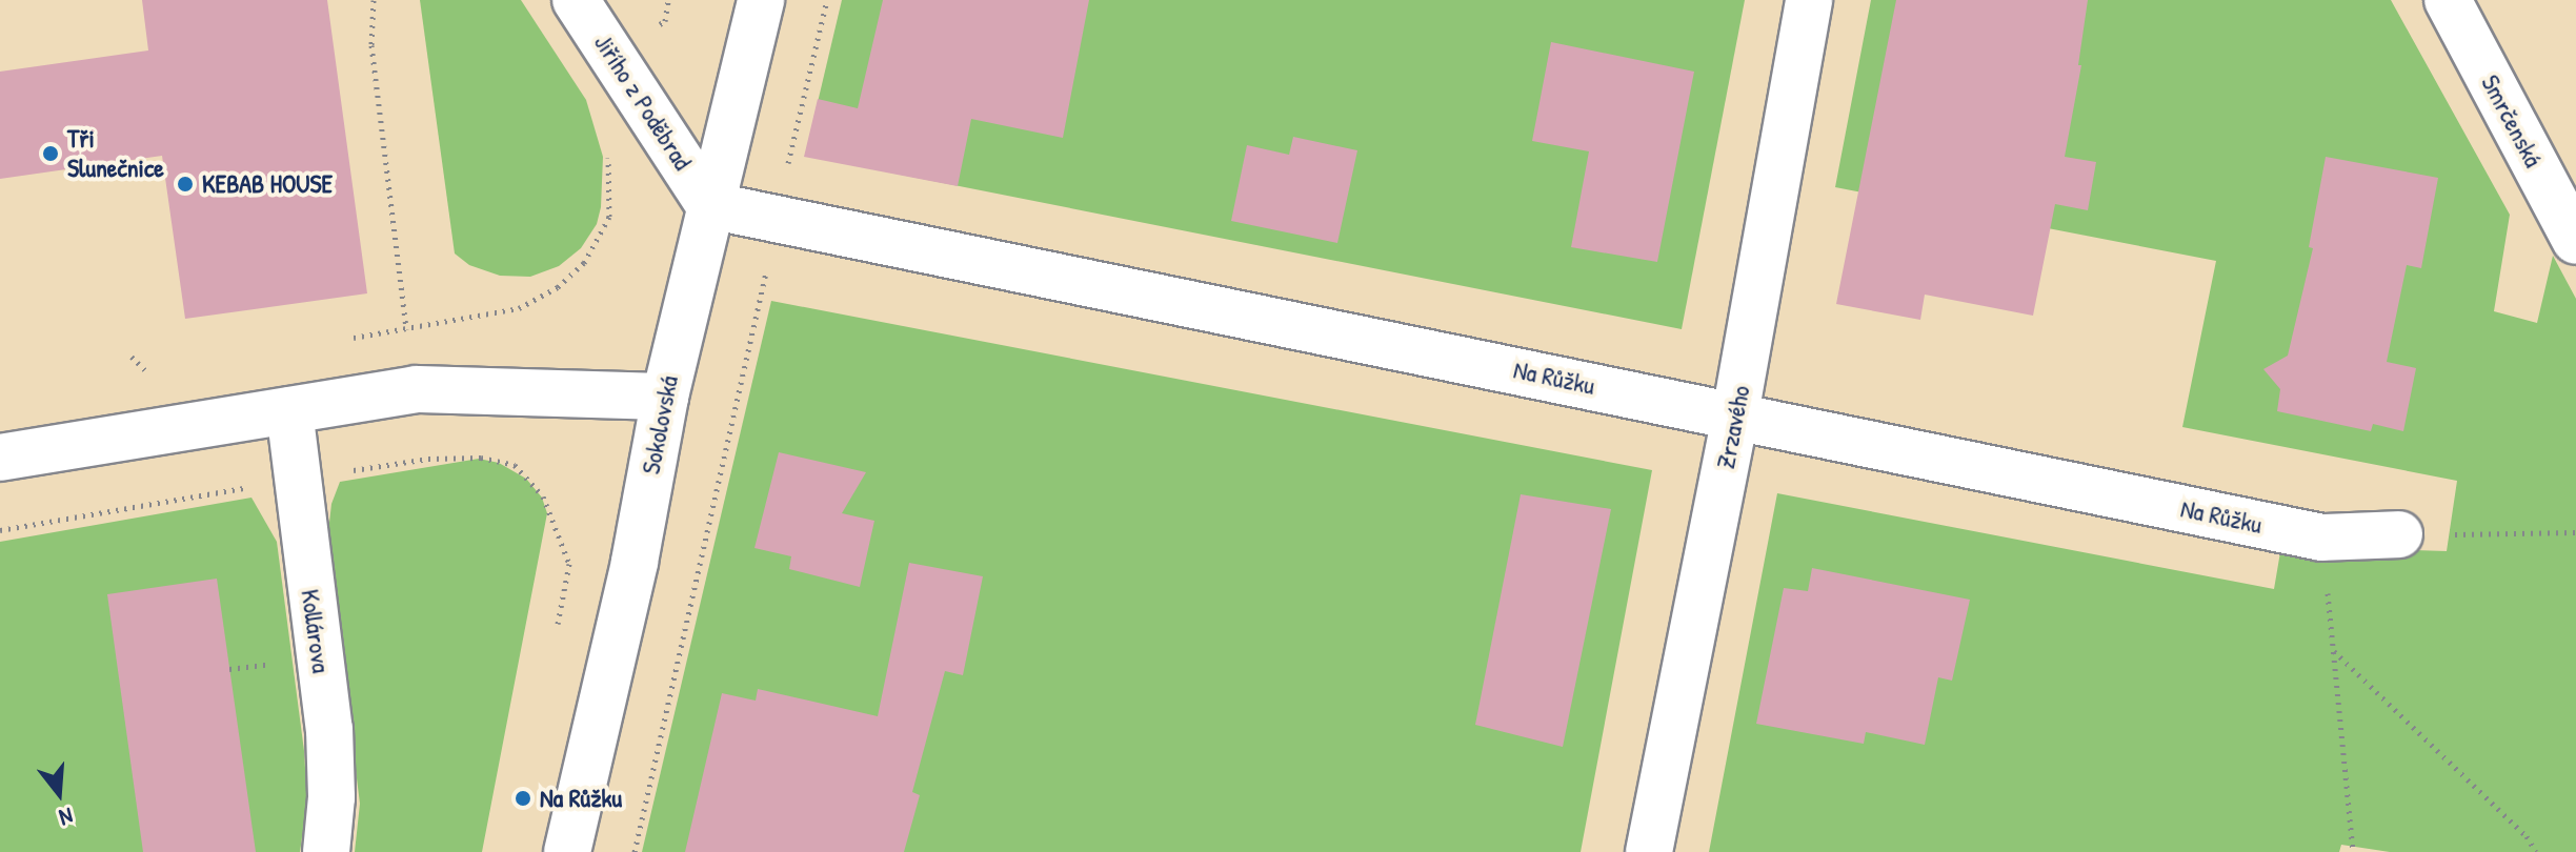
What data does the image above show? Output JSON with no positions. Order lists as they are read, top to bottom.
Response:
{
  "streets": {
    "street": [
      "Jiřího z Poděbrad",
      "Smrčenská",
      "Na Růžku",
      "Sokolovská",
      "Zrzavého",
      "Kollárova"
    ]
  },
  "crossings": [
    ["Jiřího z Poděbrad", "Na Růžku"],
    ["Jiřího z Poděbrad", "Sokolovská"],
    ["Na Růžku", "Sokolovská"],
    ["Na Růžku", "Zrzavého"]
  ],
  "places": ["Tři Slunečnice", "KEBAB HOUSE", "Na Růžku"],
  "north": "bottom"
}
